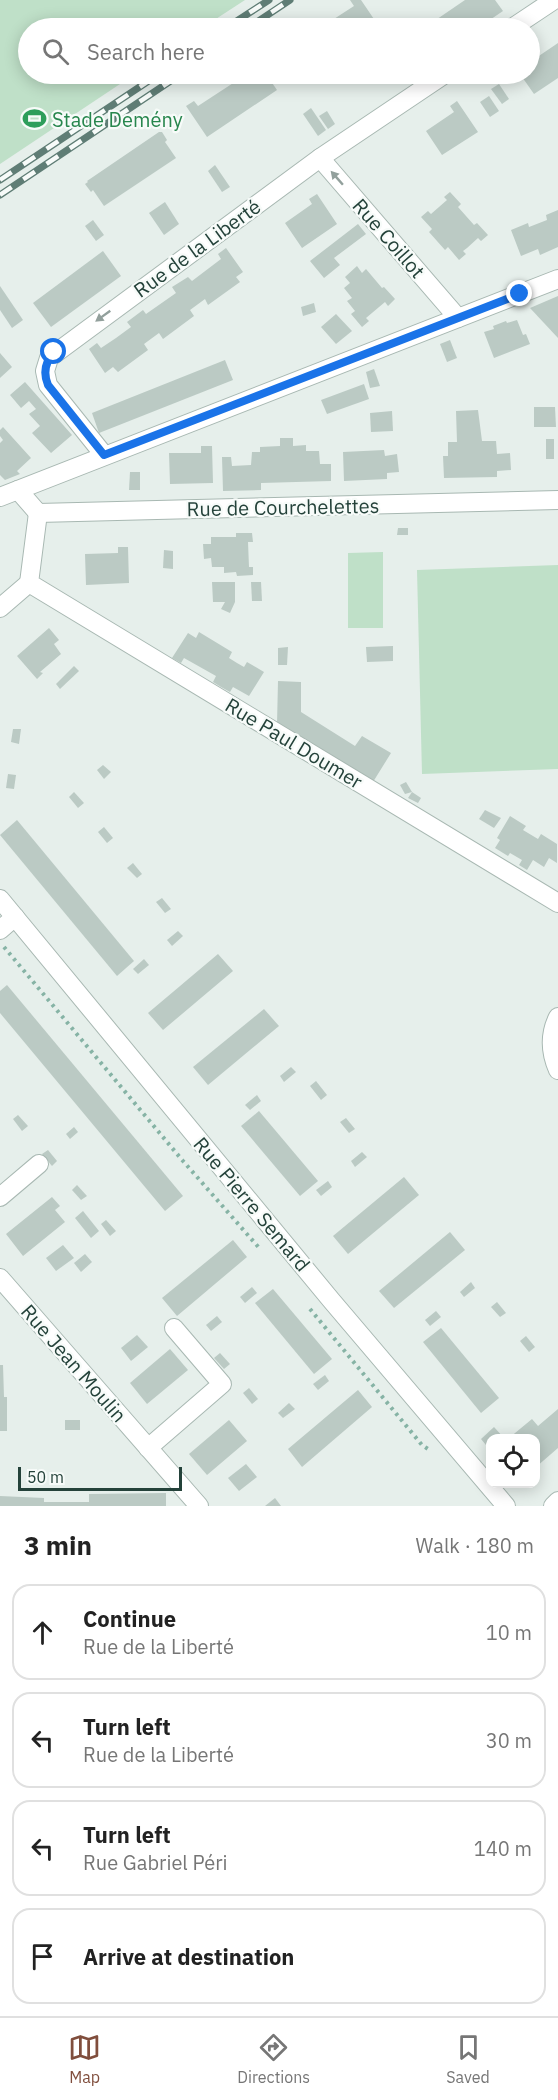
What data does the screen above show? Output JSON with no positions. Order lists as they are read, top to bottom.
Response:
{
  "streets": {
    "street": [
      "Rue Coillot",
      "Rue de la Liberté",
      "Rue de Courchelettes",
      "Rue Paul Doumer",
      "Rue Pierre Semard",
      "Rue Jean Moulin"
    ]
  },
  "crossings": [
    ["Rue Coillot", "Rue de la Liberté"]
  ],
  "one_way": ["Rue Coillot", "Rue de la Liberté"],
  "places": {
    "sports": ["Stade Demény"]
  },
  "scale_bar": "50 m",
  "page": {
    "search": "Search here",
    "scale": "50 m",
    "heading": ["3 min", "Walk · 180 m"],
    "list": [
      ["Continue", "Rue de la Liberté", "10 m"],
      ["Turn left", "Rue de la Liberté", "30 m"],
      ["Turn left", "Rue Gabriel Péri", "140 m"],
      "Arrive at destination"
    ],
    "nav": ["Map", "Directions", "Saved"]
  }
}
